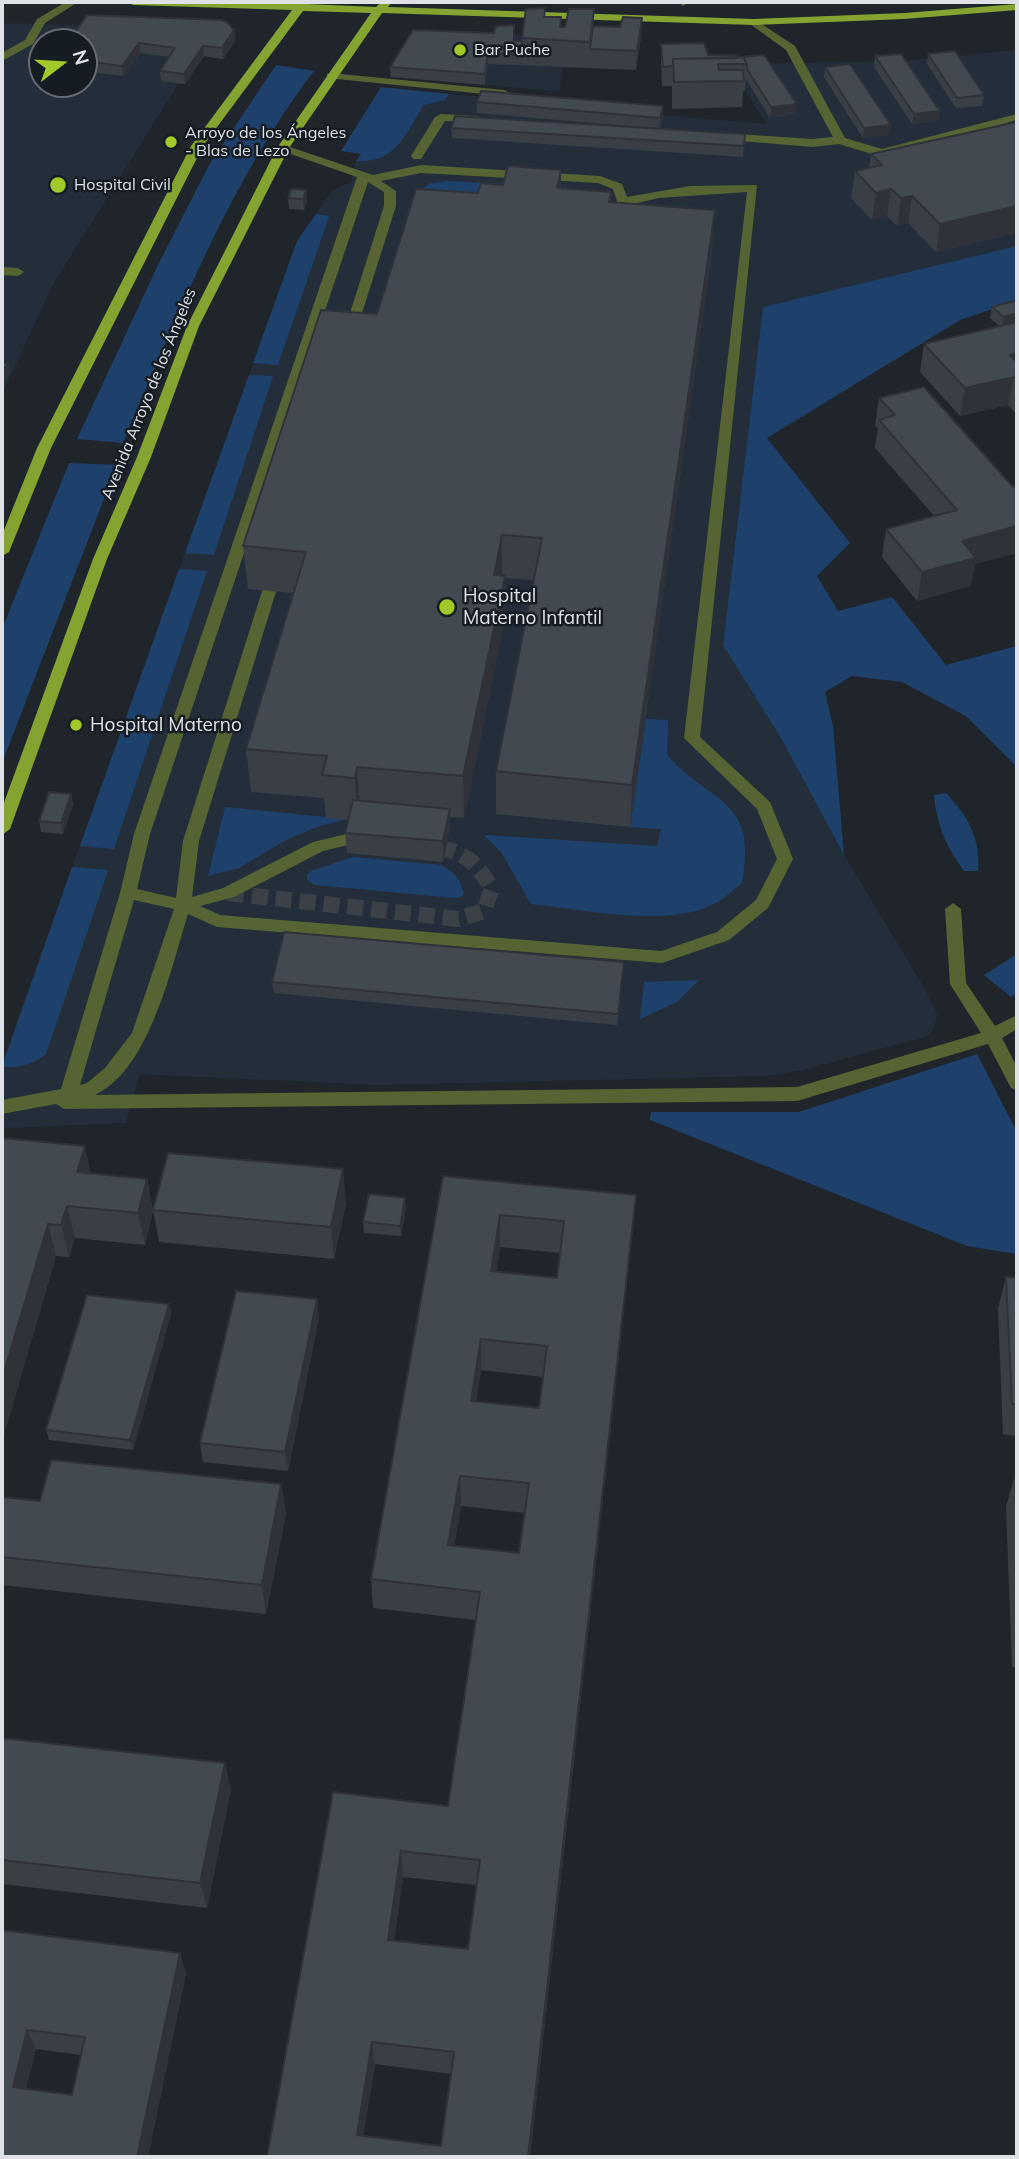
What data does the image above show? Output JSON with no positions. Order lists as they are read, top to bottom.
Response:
{
  "streets": {
    "main road": ["Avenida Arroyo de los Ángeles"]
  },
  "places": [
    "Bar Puche",
    "Arroyo de los Ángeles - Blas de Lezo",
    "Hospital Civil",
    "Hospital Materno Infantil",
    "Hospital Materno"
  ],
  "north": "right"
}
